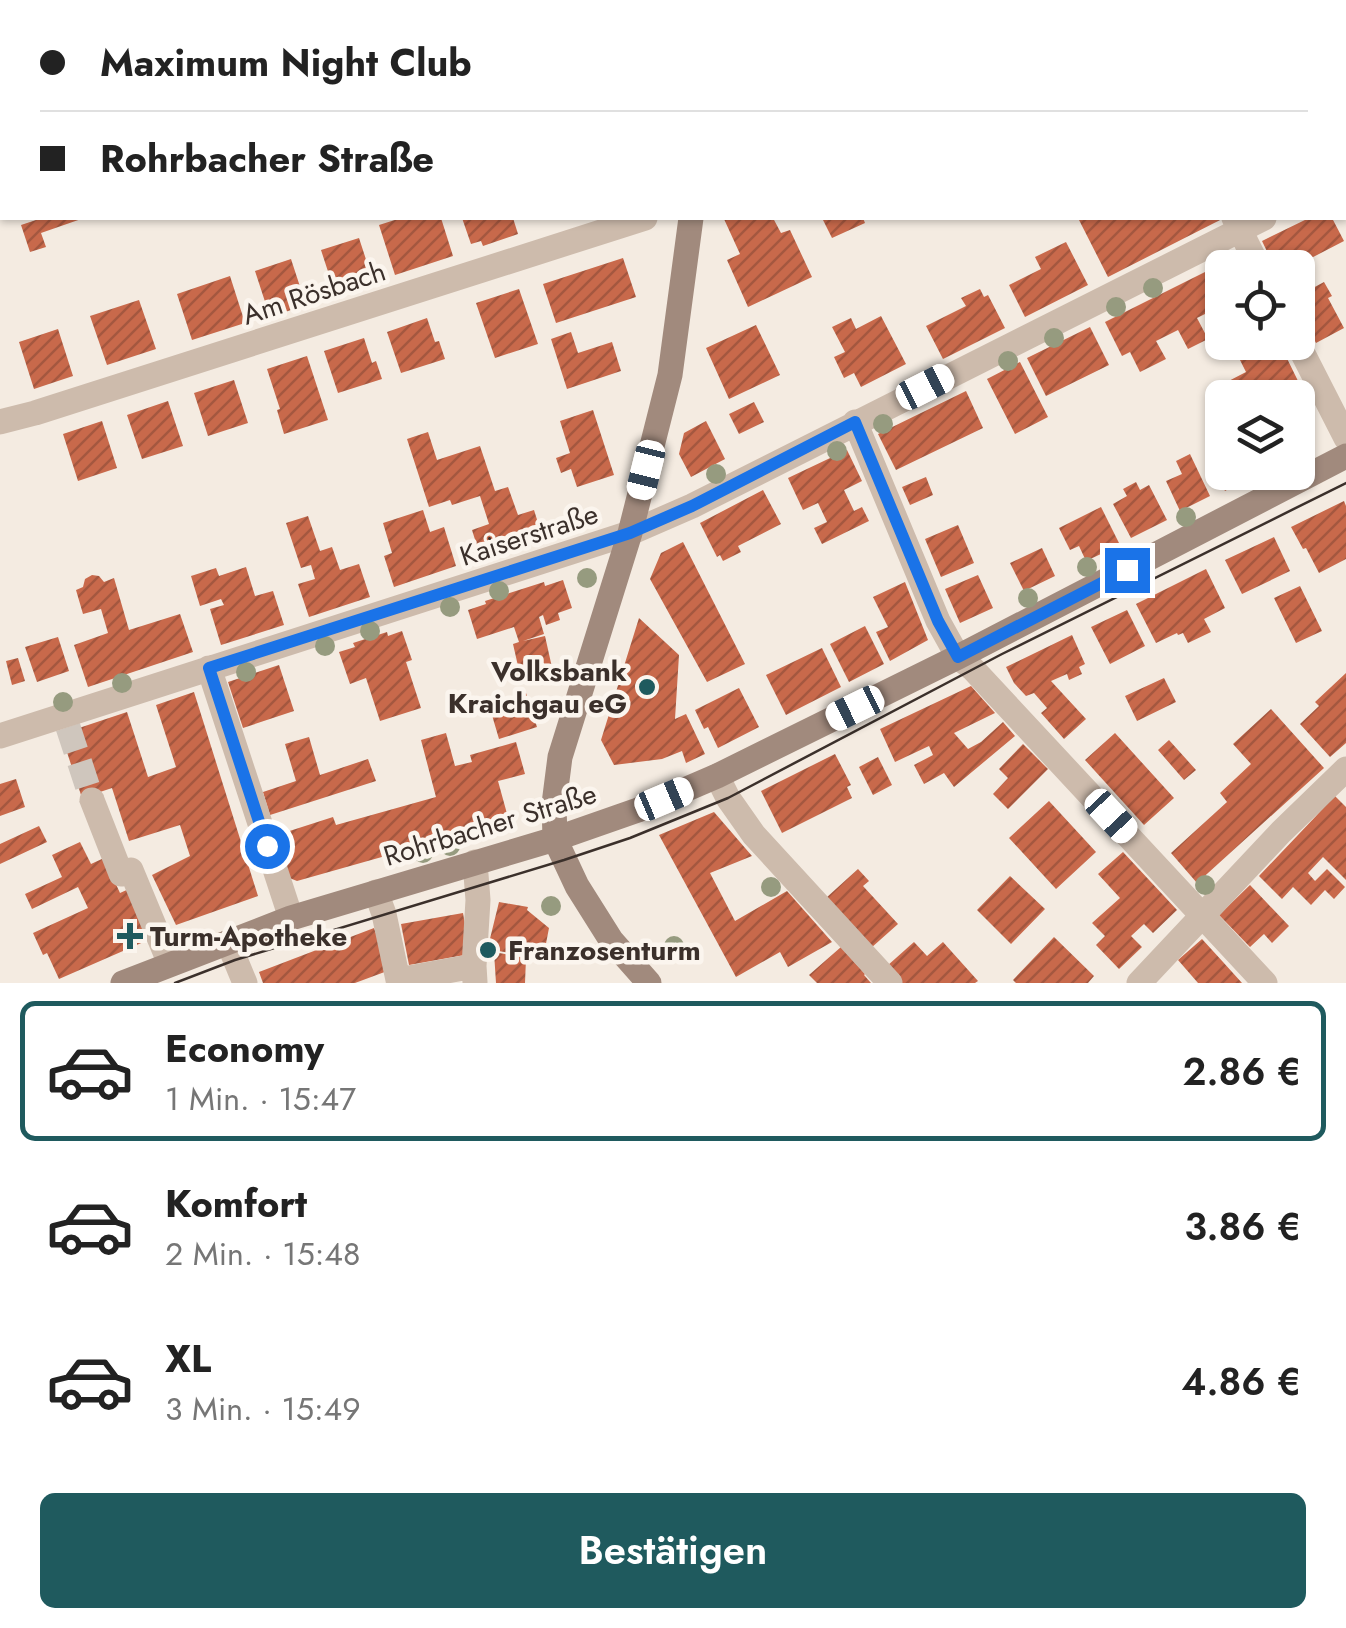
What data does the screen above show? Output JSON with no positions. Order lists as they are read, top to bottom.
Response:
{
  "streets": {
    "main road": ["Rohrbacher Straße"],
    "street": ["Am Rösbach", "Kaiserstraße"]
  },
  "places": {
    "other": ["Volksbank Kraichgau eG", "Franzosenturm"],
    "health": ["Turm-Apotheke"]
  },
  "page": {
    "banner": ["Maximum Night Club", "Rohrbacher Straße"],
    "list": [
      {
        "name": "Economy",
        "note": "1 Min. · 15:47",
        "value": "2.86 €"
      },
      {
        "name": "Komfort",
        "note": "2 Min. · 15:48",
        "value": "3.86 €"
      },
      {
        "name": "XL",
        "note": "3 Min. · 15:49",
        "value": "4.86 €"
      }
    ],
    "buttons": "Bestätigen"
  }
}
